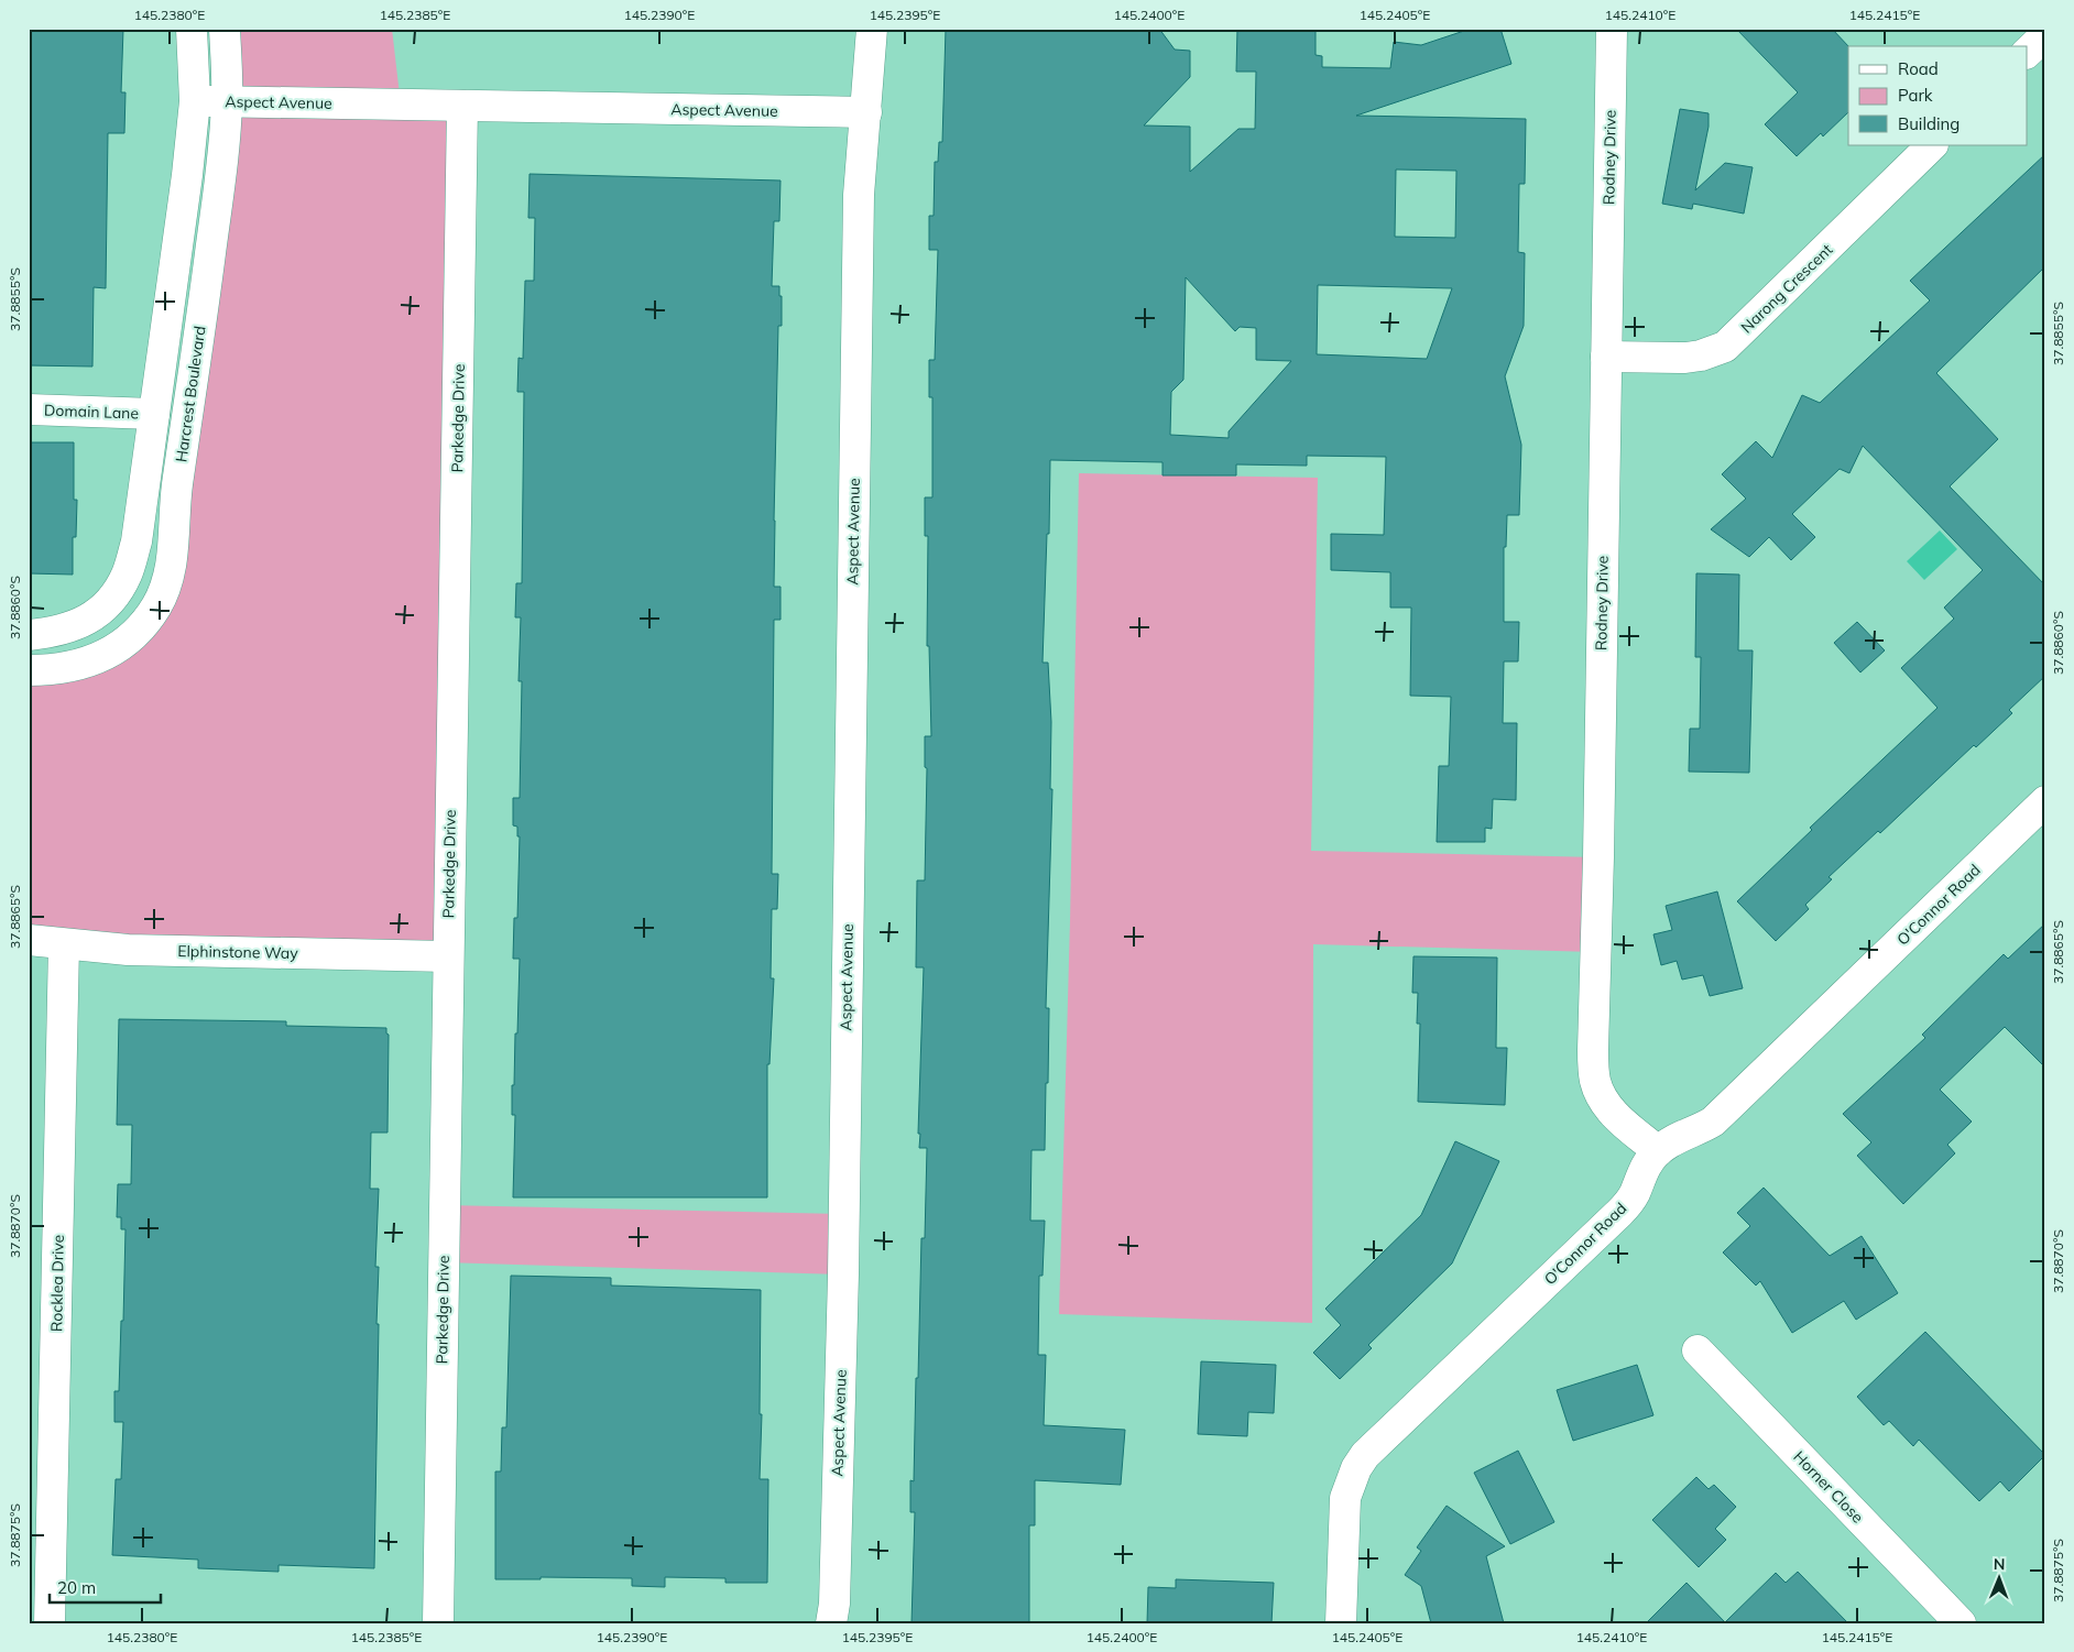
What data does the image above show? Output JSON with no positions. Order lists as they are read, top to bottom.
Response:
{
  "streets": {
    "street": [
      "Aspect Avenue",
      "Rodney Drive",
      "Narong Crescent",
      "Harcrest Boulevard",
      "Domain Lane",
      "Parkedge Drive",
      "O'Connor Road",
      "Elphinstone Way",
      "Rocklea Drive",
      "Horner Close"
    ]
  },
  "crossings": [
    ["Aspect Avenue", "Harcrest Boulevard"],
    ["Aspect Avenue", "Parkedge Drive"],
    ["Rodney Drive", "Narong Crescent"],
    ["Rodney Drive", "O'Connor Road"],
    ["Parkedge Drive", "Elphinstone Way"],
    ["Elphinstone Way", "Rocklea Drive"]
  ],
  "legend": ["Road", "Park", "Building"],
  "scale_bar": "20 m",
  "north": "top",
  "coordinates": [
    "145.2380°E",
    "145.2385°E",
    "145.2390°E",
    "145.2395°E",
    "145.2400°E",
    "145.2405°E",
    "145.2410°E",
    "145.2415°E",
    "37.8855°S",
    "37.8860°S",
    "37.8865°S",
    "37.8870°S",
    "37.8875°S"
  ]
}
